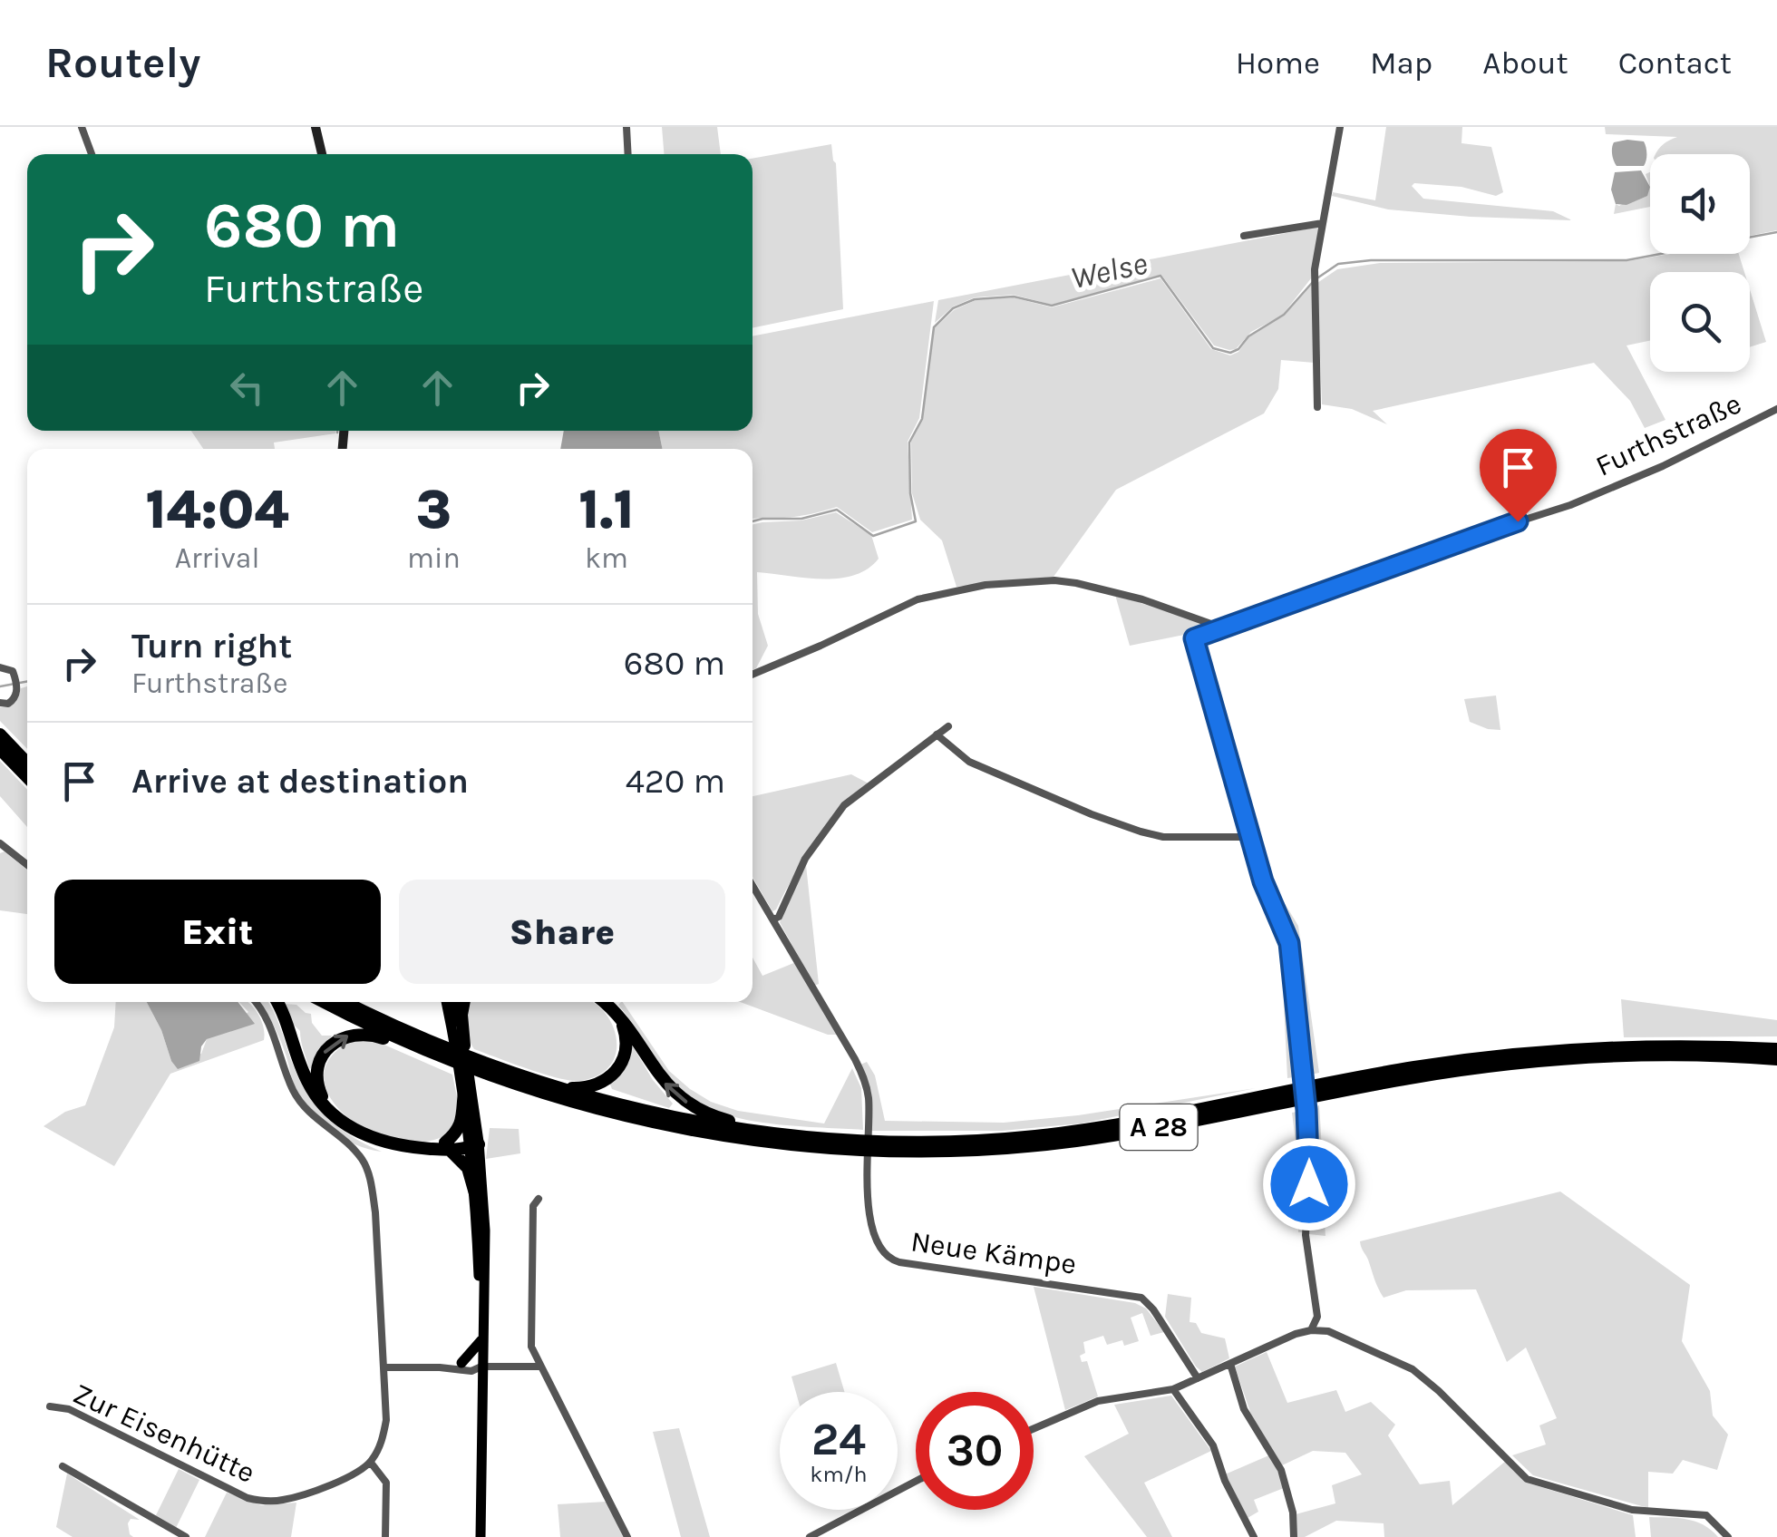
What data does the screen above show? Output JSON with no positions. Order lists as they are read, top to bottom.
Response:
{
  "streets": {
    "highway": ["A 28"],
    "street": ["Furthstraße", "Neue Kämpe", "Zur Eisenhütte"]
  },
  "water": ["Welse"],
  "page": {
    "header": "Routely",
    "nav": [
      "Home",
      "Map",
      "About",
      "Contact"
    ],
    "turn": ["680 m", "Furthstraße"],
    "eta": [
      "14:04",
      "Arrival",
      "3",
      "min",
      "1.1",
      "km"
    ],
    "list": [
      {
        "name": "Turn right",
        "note": "Furthstraße",
        "value": "680 m"
      },
      {
        "name": "Arrive at destination",
        "value": "420 m"
      }
    ],
    "buttons": ["Exit", "Share"],
    "speed": "24 km/h",
    "limit": "30"
  }
}
